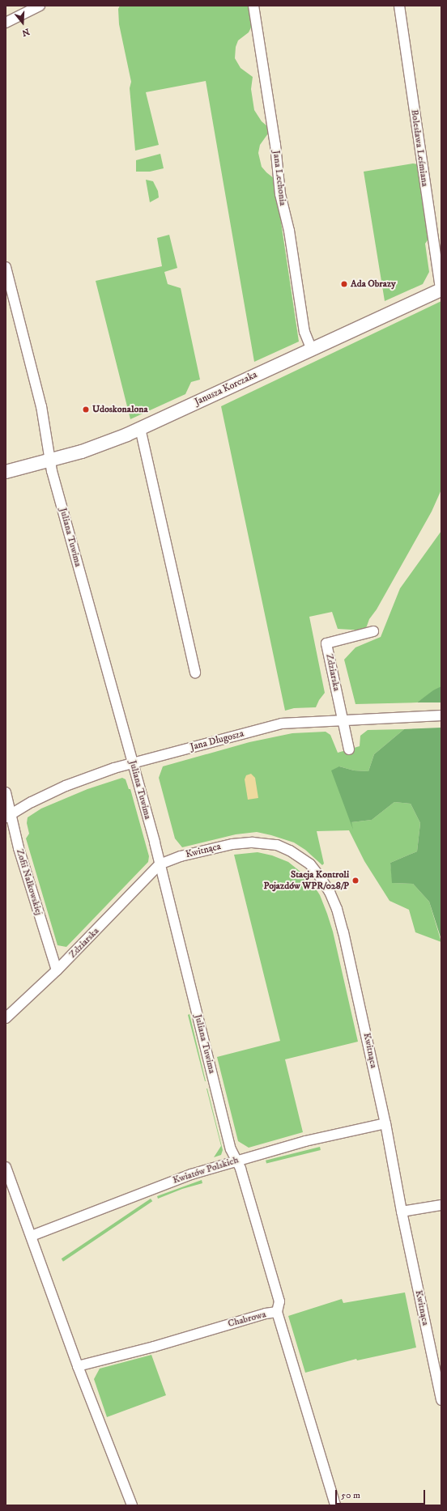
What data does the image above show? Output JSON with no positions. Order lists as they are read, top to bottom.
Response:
{
  "streets": {
    "street": [
      "Bolesława Leśmiana",
      "Jana Lechonia",
      "Janusza Korczaka",
      "Juliana Tuwima",
      "Zdziarska",
      "Jana Długosza",
      "Kwitnąca",
      "Zofii Nałkowskiej",
      "Kwiatów Polskich",
      "Chabrowa"
    ]
  },
  "crossings": [
    ["Bolesława Leśmiana", "Janusza Korczaka"],
    ["Jana Lechonia", "Janusza Korczaka"],
    ["Janusza Korczaka", "Juliana Tuwima"],
    ["Juliana Tuwima", "Zdziarska"],
    ["Juliana Tuwima", "Jana Długosza"],
    ["Juliana Tuwima", "Kwitnąca"],
    ["Juliana Tuwima", "Kwiatów Polskich"],
    ["Juliana Tuwima", "Chabrowa"],
    ["Zdziarska", "Jana Długosza"],
    ["Zdziarska", "Kwitnąca"],
    ["Zdziarska", "Zofii Nałkowskiej"],
    ["Jana Długosza", "Zofii Nałkowskiej"],
    ["Kwitnąca", "Kwiatów Polskich"]
  ],
  "places": ["Ada Obrazy", "Udoskonalona", "Stacja Kontroli Pojazdów WPR/028/P"],
  "scale_bar": "50 m",
  "north": "bottom"
}
